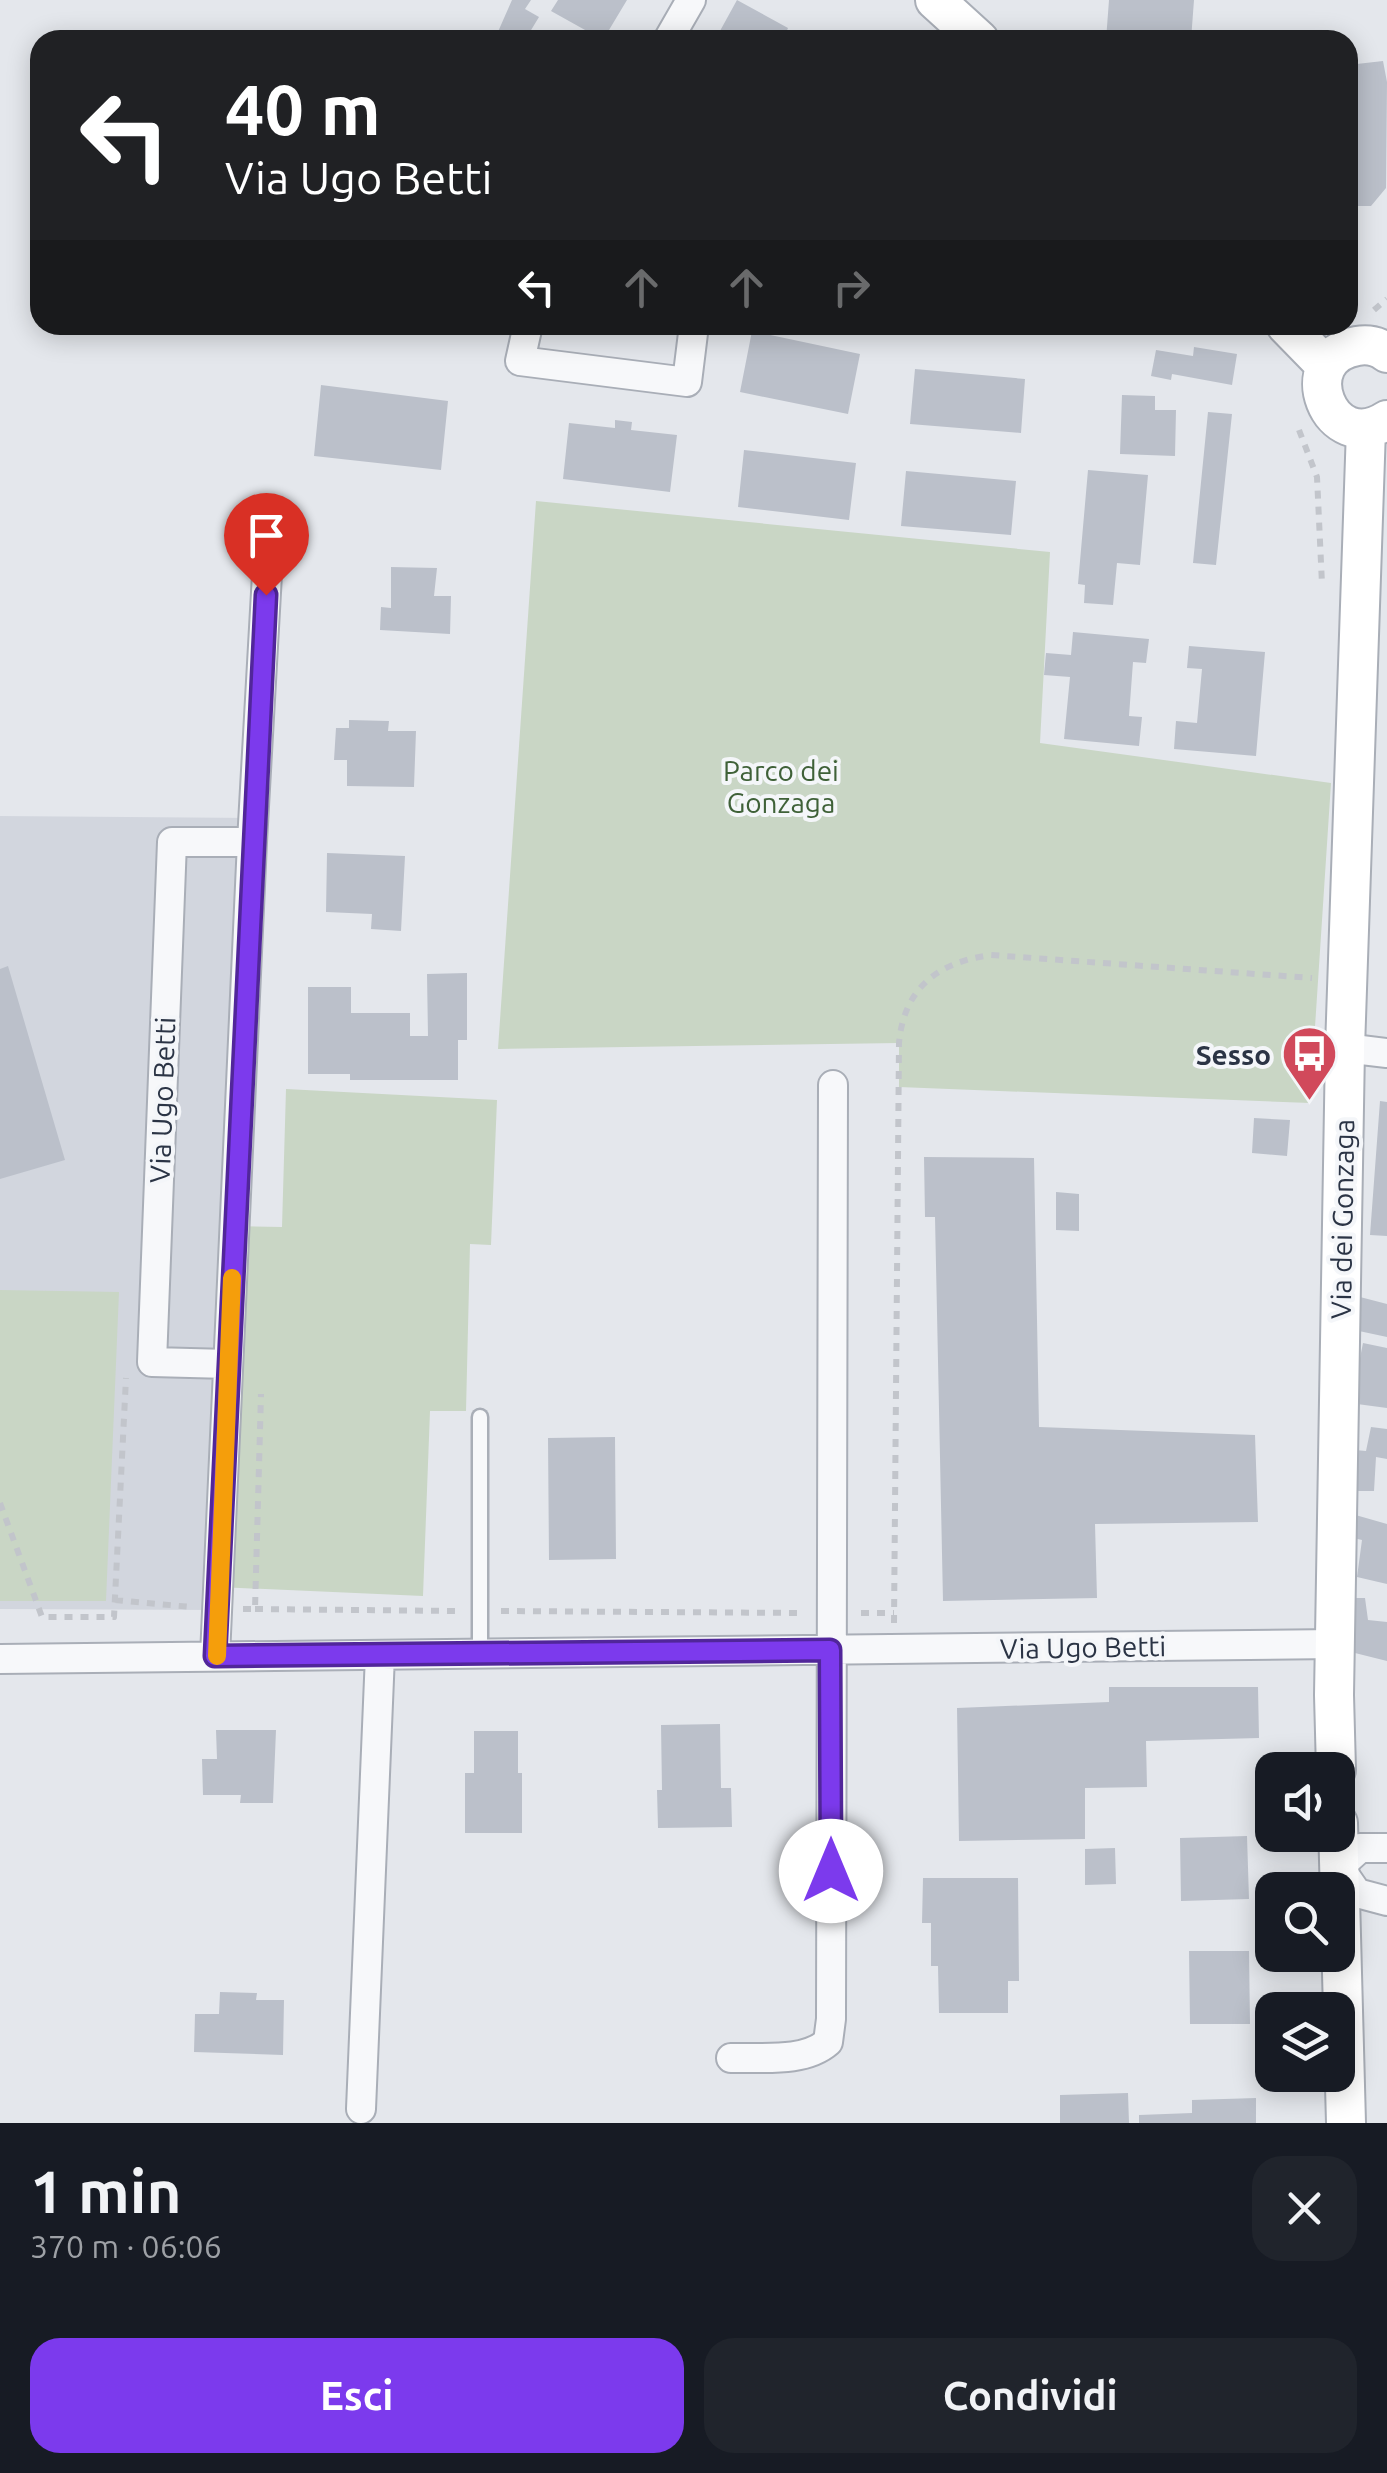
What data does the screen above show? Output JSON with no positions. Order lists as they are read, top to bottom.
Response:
{
  "streets": {
    "main road": ["Via dei Gonzaga"],
    "street": ["Via Ugo Betti"]
  },
  "crossings": [
    ["Via Ugo Betti", "Via dei Gonzaga"]
  ],
  "parks": ["Parco dei Gonzaga"],
  "places": {
    "bus stop": ["Sesso"]
  },
  "page": {
    "turn": ["40 m", "Via Ugo Betti"],
    "heading": ["1 min", "370 m · 06:06"],
    "buttons": ["Esci", "Condividi"]
  }
}
